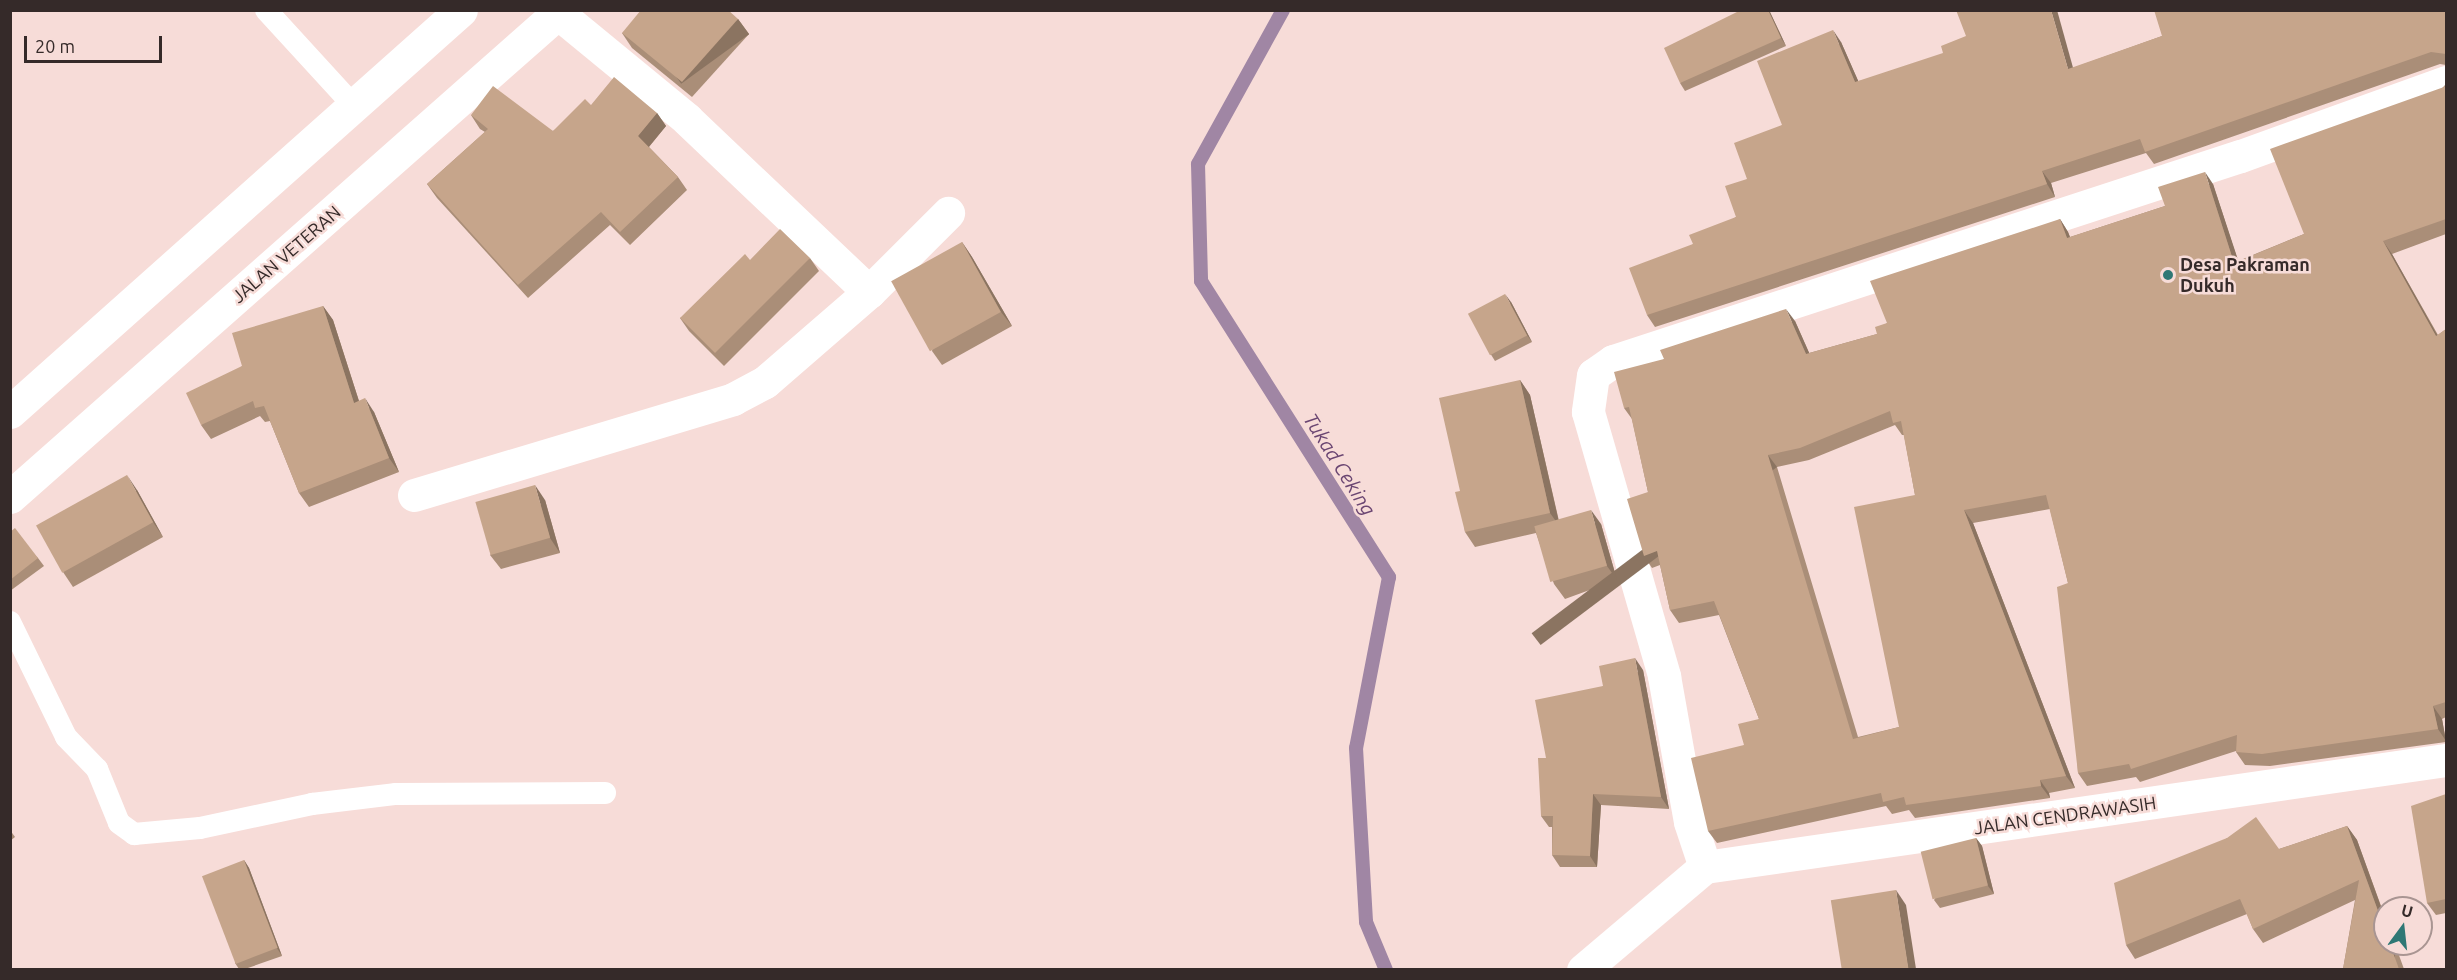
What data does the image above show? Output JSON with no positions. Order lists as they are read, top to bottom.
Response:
{
  "streets": {
    "street": ["JALAN VETERAN", "JALAN CENDRAWASIH"]
  },
  "water": ["Tukad Ceking"],
  "places": ["Desa Pakraman Dukuh"],
  "scale_bar": "20 m",
  "north": "top"
}
